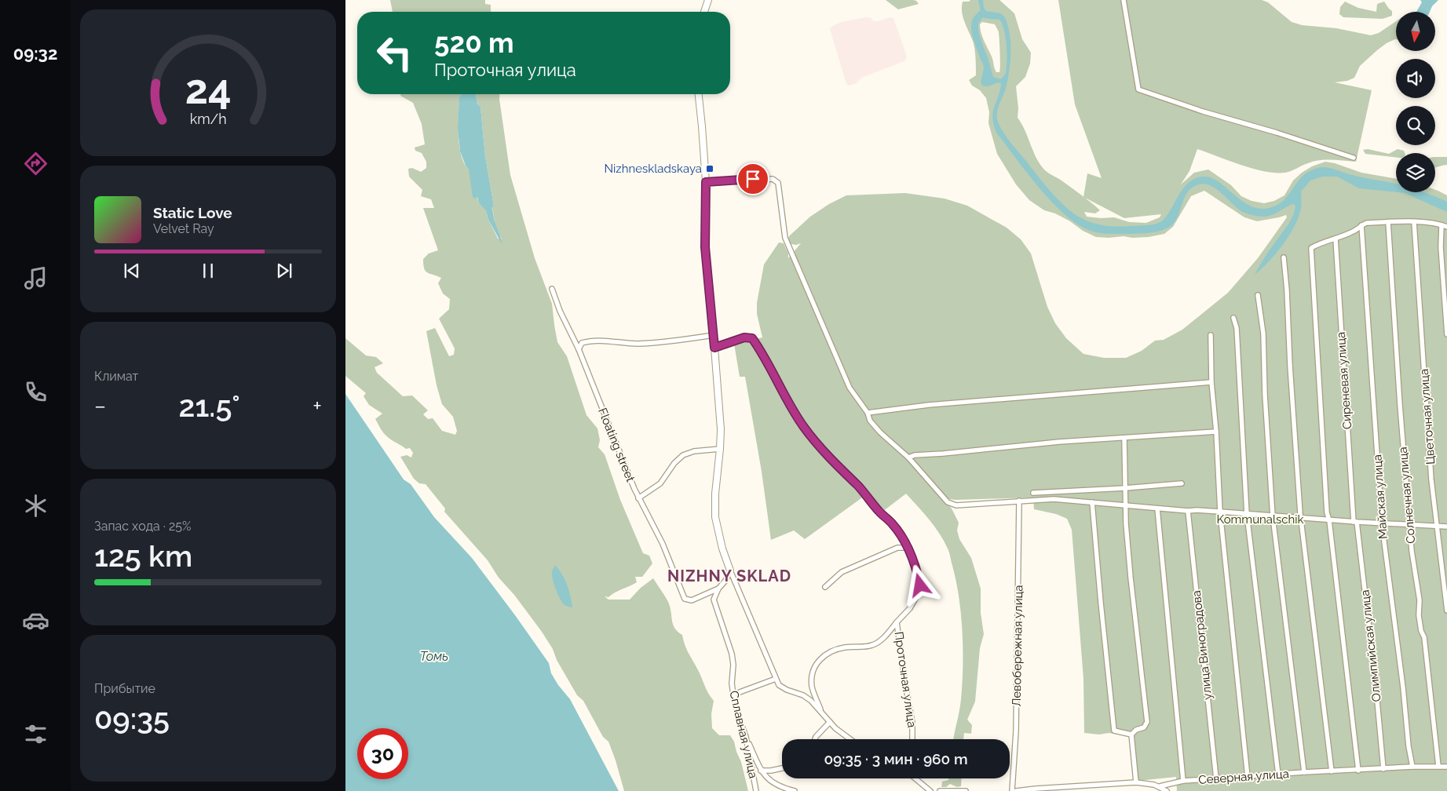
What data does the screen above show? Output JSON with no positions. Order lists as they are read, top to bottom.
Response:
{
  "streets": {
    "street": [
      "Сиреневая улица",
      "Цветочная улица",
      "Floating street",
      "Солнечная улица",
      "Майская улица",
      "улица Виноградова",
      "Левобережная улица",
      "Олимпийская улица",
      "Проточная улица",
      "Сплавная улица",
      "Северная улица"
    ]
  },
  "crossings": [
    ["Сиреневая улица", "Олимпийская улица"],
    ["Floating street", "Сплавная улица"],
    ["Солнечная улица", "Северная улица"],
    ["Майская улица", "Северная улица"],
    ["улица Виноградова", "Северная улица"],
    ["Олимпийская улица", "Северная улица"]
  ],
  "districts": ["NIZHNY SKLAD"],
  "water": ["Томь"],
  "parks": ["Kommunalschik"],
  "places": {
    "transit": ["Nizhneskladskaya"]
  },
  "north": "bottom",
  "page": {
    "tabs": "09:32",
    "turn": ["520 m", "Проточная улица"],
    "song": ["Static Love", "Velvet Ray"],
    "tile": [
      "Климат",
      ["Запас хода · 25%", "125 km"],
      ["Прибытие", "09:35"]
    ],
    "heat": ["−", "21.5°", "+"],
    "limit": "30",
    "trip": "09:35 · 3 мин · 960 m",
    "gauge": ["24", "km/h"]
  }
}
